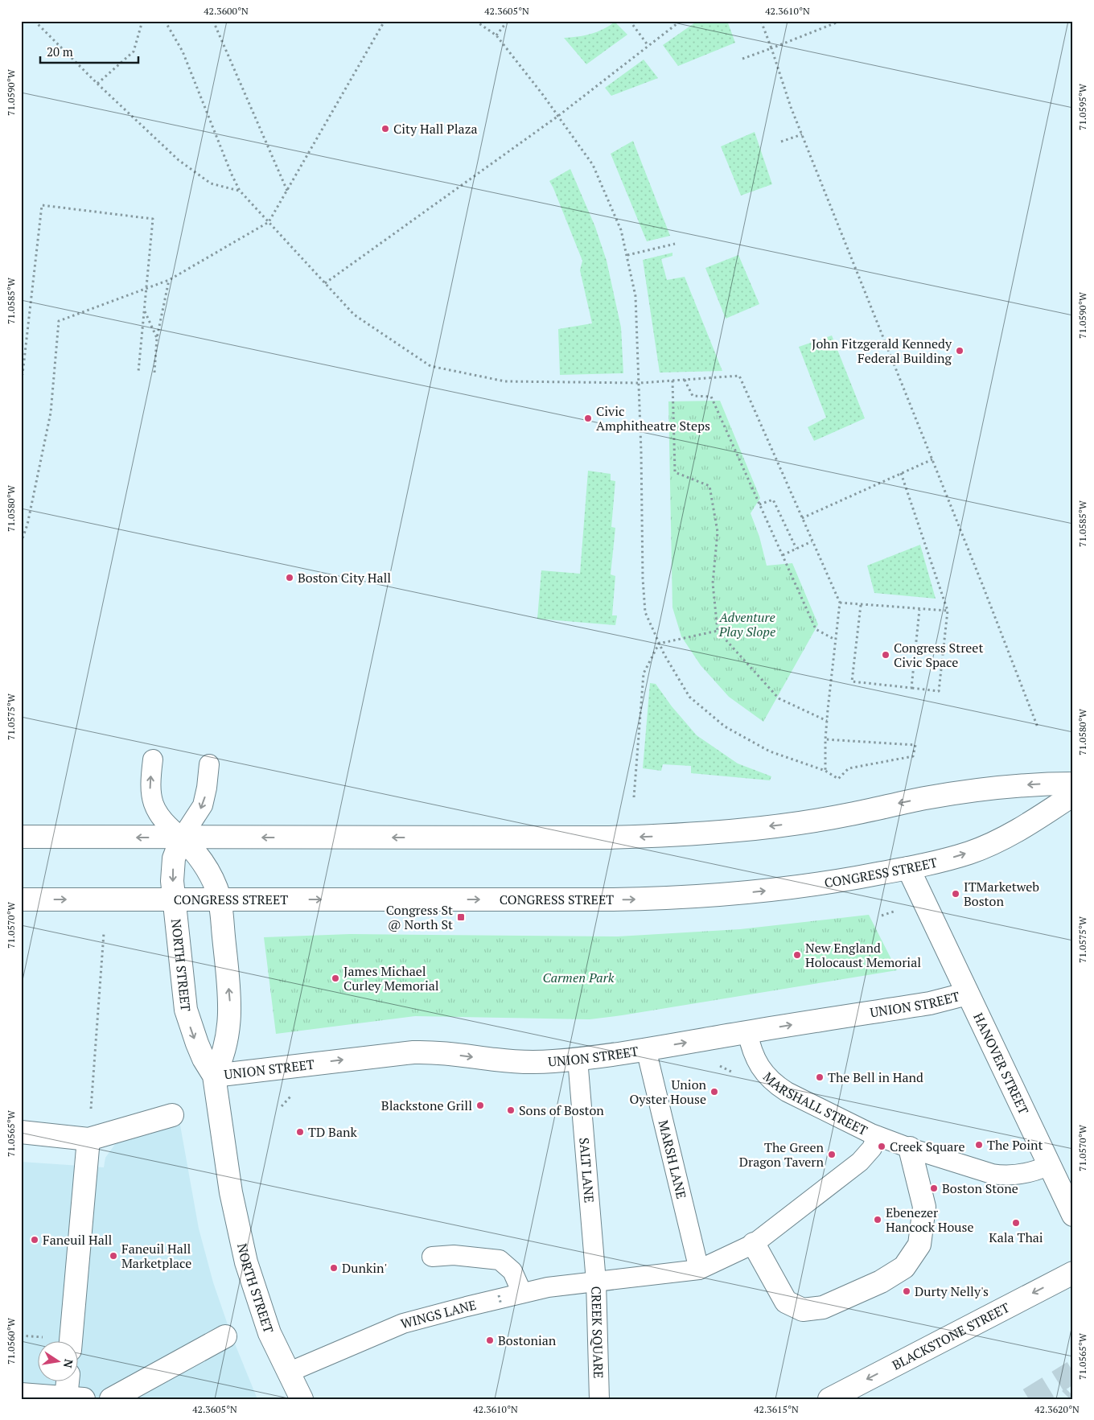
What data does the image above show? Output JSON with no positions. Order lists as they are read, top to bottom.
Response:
{
  "streets": {
    "main road": [
      "CONGRESS STREET",
      "NORTH STREET",
      "UNION STREET",
      "HANOVER STREET",
      "BLACKSTONE STREET"
    ],
    "lane": [
      "MARSHALL STREET",
      "MARSH LANE",
      "SALT LANE",
      "WINGS LANE",
      "CREEK SQUARE"
    ]
  },
  "crossings": [
    ["CONGRESS STREET", "NORTH STREET"],
    ["CONGRESS STREET", "HANOVER STREET"],
    ["NORTH STREET", "UNION STREET"],
    ["NORTH STREET", "WINGS LANE"],
    ["UNION STREET", "HANOVER STREET"],
    ["UNION STREET", "MARSHALL STREET"],
    ["UNION STREET", "MARSH LANE"],
    ["UNION STREET", "SALT LANE"],
    ["HANOVER STREET", "MARSHALL STREET"],
    ["MARSHALL STREET", "CREEK SQUARE"],
    ["MARSH LANE", "CREEK SQUARE"],
    ["SALT LANE", "WINGS LANE"],
    ["SALT LANE", "CREEK SQUARE"],
    ["WINGS LANE", "CREEK SQUARE"]
  ],
  "one_way": ["UNION STREET", "BLACKSTONE STREET"],
  "parks": ["Adventure Play Slope", "Carmen Park"],
  "places": {
    "other": [
      "City Hall Plaza",
      "John Fitzgerald Kennedy Federal Building",
      "Civic Amphitheatre Steps",
      "Boston City Hall",
      "Congress Street Civic Space",
      "ITMarketweb Boston",
      "New England Holocaust Memorial",
      "James Michael Curley Memorial",
      "The Bell in Hand",
      "Union Oyster House",
      "Blackstone Grill",
      "Sons of Boston",
      "TD Bank",
      "The Point",
      "Creek Square",
      "The Green Dragon Tavern",
      "Boston Stone",
      "Ebenezer Hancock House",
      "Kala Thai",
      "Faneuil Hall",
      "Faneuil Hall Marketplace",
      "Dunkin'",
      "Durty Nelly's",
      "Bostonian"
    ],
    "transit": ["Congress St @ North St"]
  },
  "scale_bar": "20 m",
  "north": "right",
  "coordinates": [
    "42.3600°N",
    "42.3605°N",
    "42.3610°N",
    "71.0590°W",
    "71.0595°W",
    "71.0585°W",
    "71.0580°W",
    "71.0575°W",
    "71.0570°W",
    "71.0565°W",
    "71.0560°W",
    "42.3615°N",
    "42.3620°N"
  ]
}
